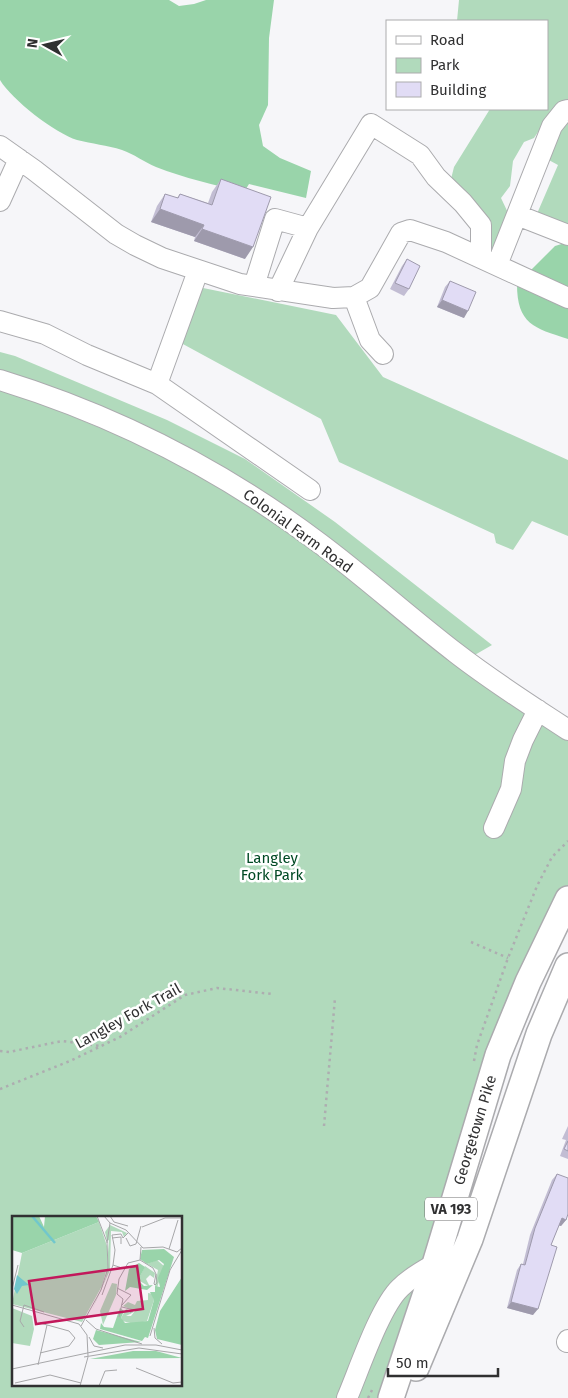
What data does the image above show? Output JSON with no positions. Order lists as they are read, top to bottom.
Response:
{
  "streets": {
    "main road": ["Georgetown Pike", "VA 193"],
    "street": ["Colonial Farm Road"],
    "path": ["Langley Fork Trail"]
  },
  "parks": ["Langley Fork Park"],
  "legend": ["Road", "Park", "Building"],
  "scale_bar": "50 m",
  "north": "left"
}
